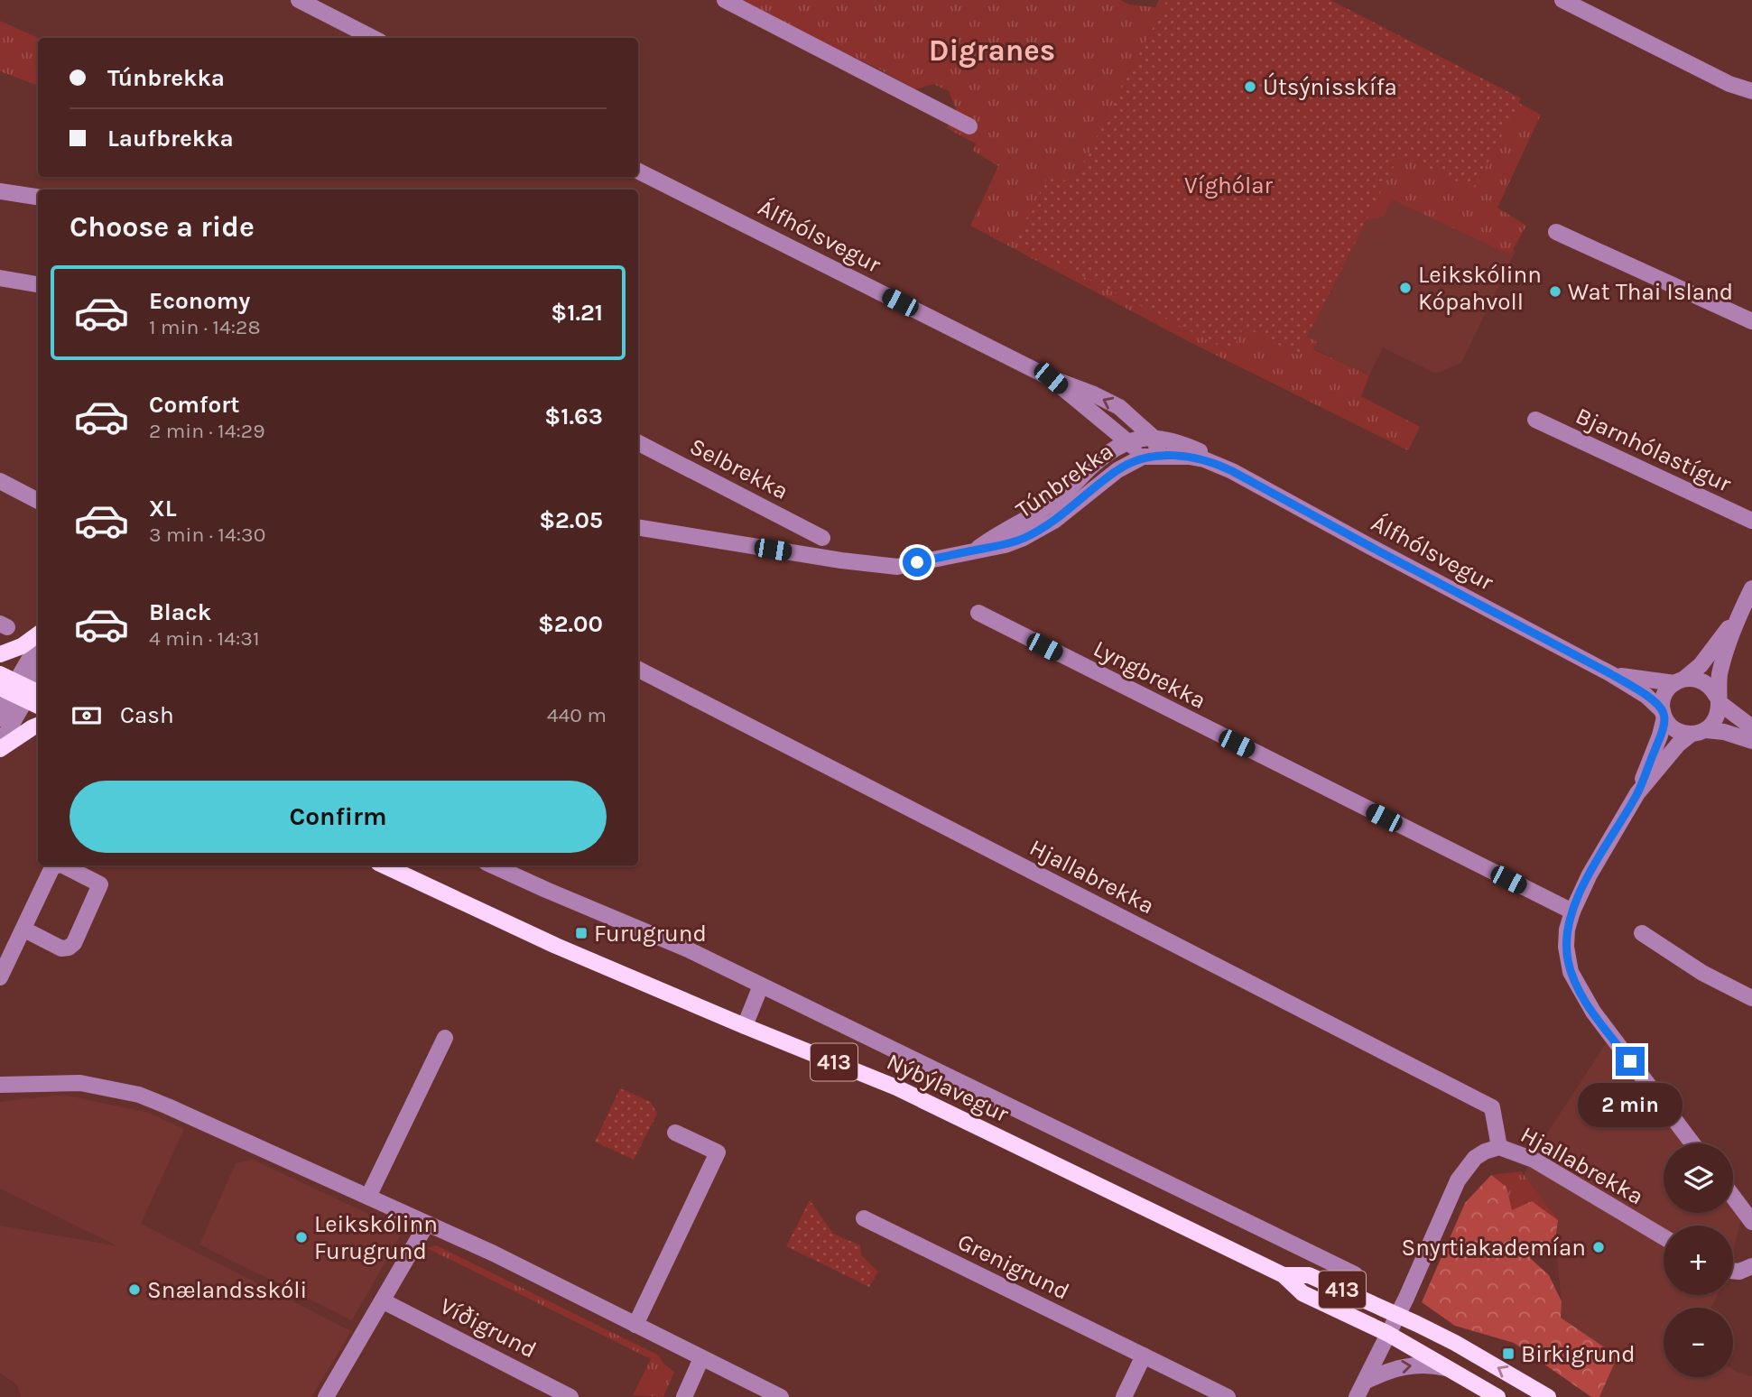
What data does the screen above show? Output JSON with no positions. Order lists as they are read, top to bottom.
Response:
{
  "streets": {
    "main road": ["413", "Nýbýlavegur"],
    "street": [
      "Álfhólsvegur",
      "Bjarnhólastígur",
      "Selbrekka",
      "Túnbrekka",
      "Lyngbrekka",
      "Hjallabrekka",
      "Grenigrund",
      "Víðigrund"
    ]
  },
  "crossings": [
    ["Álfhólsvegur", "Túnbrekka"],
    ["Hjallabrekka", "Nýbýlavegur"]
  ],
  "districts": ["Digranes"],
  "parks": ["Víghólar"],
  "places": {
    "other": [
      "Útsýnisskífa",
      "Leikskólinn Kópahvoll",
      "Wat Thai Island",
      "Leikskólinn Furugrund",
      "Snyrtiakademían",
      "Snælandsskóli"
    ],
    "transit": ["Furugrund", "Birkigrund"]
  },
  "page": {
    "banner": ["Túnbrekka", "Laufbrekka"],
    "heading": "Choose a ride",
    "list": [
      {
        "name": "Economy",
        "note": "1 min · 14:28",
        "value": "$1.21"
      },
      {
        "name": "Comfort",
        "note": "2 min · 14:29",
        "value": "$1.63"
      },
      {
        "name": "XL",
        "note": "3 min · 14:30",
        "value": "$2.05"
      },
      {
        "name": "Black",
        "note": "4 min · 14:31",
        "value": "$2.00"
      }
    ],
    "pay": ["Cash", "440 m"],
    "buttons": "Confirm",
    "bubble": "2 min",
    "map_buttons": ["+", "−"]
  }
}
